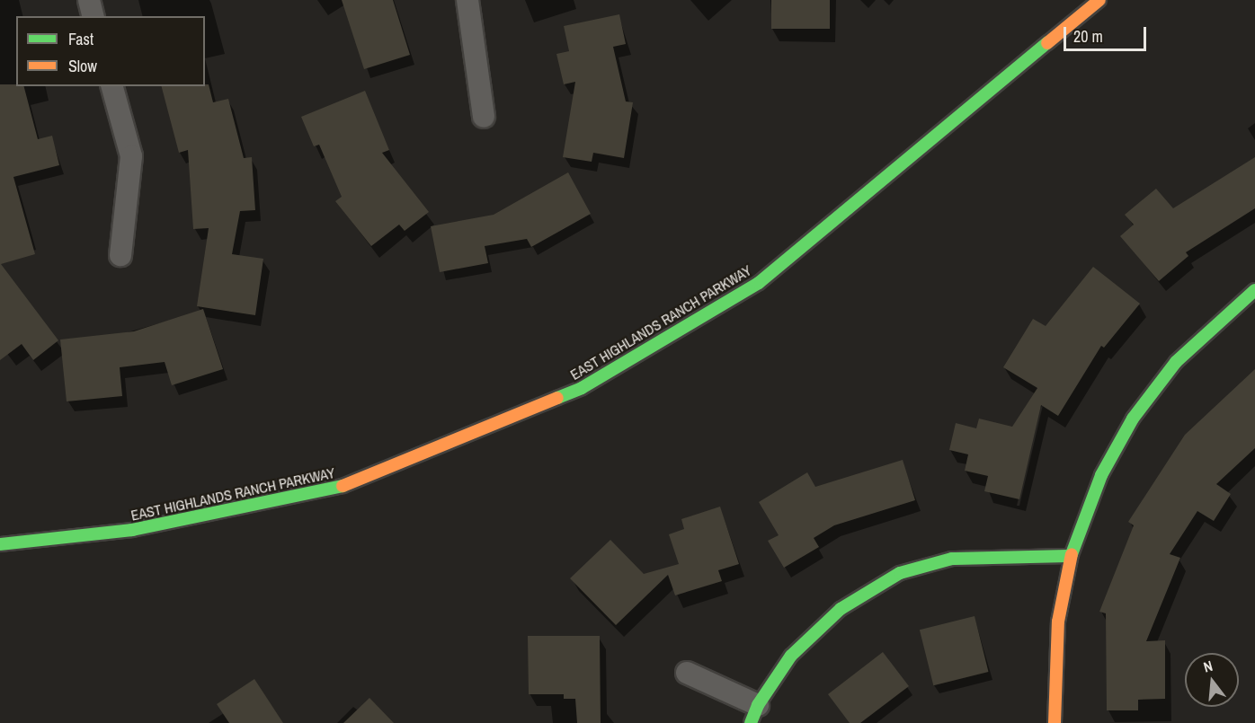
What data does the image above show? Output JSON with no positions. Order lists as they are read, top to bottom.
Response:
{
  "streets": {
    "main road": ["EAST HIGHLANDS RANCH PARKWAY"]
  },
  "legend": ["Fast", "Slow"],
  "scale_bar": "20 m",
  "north": "top"
}
